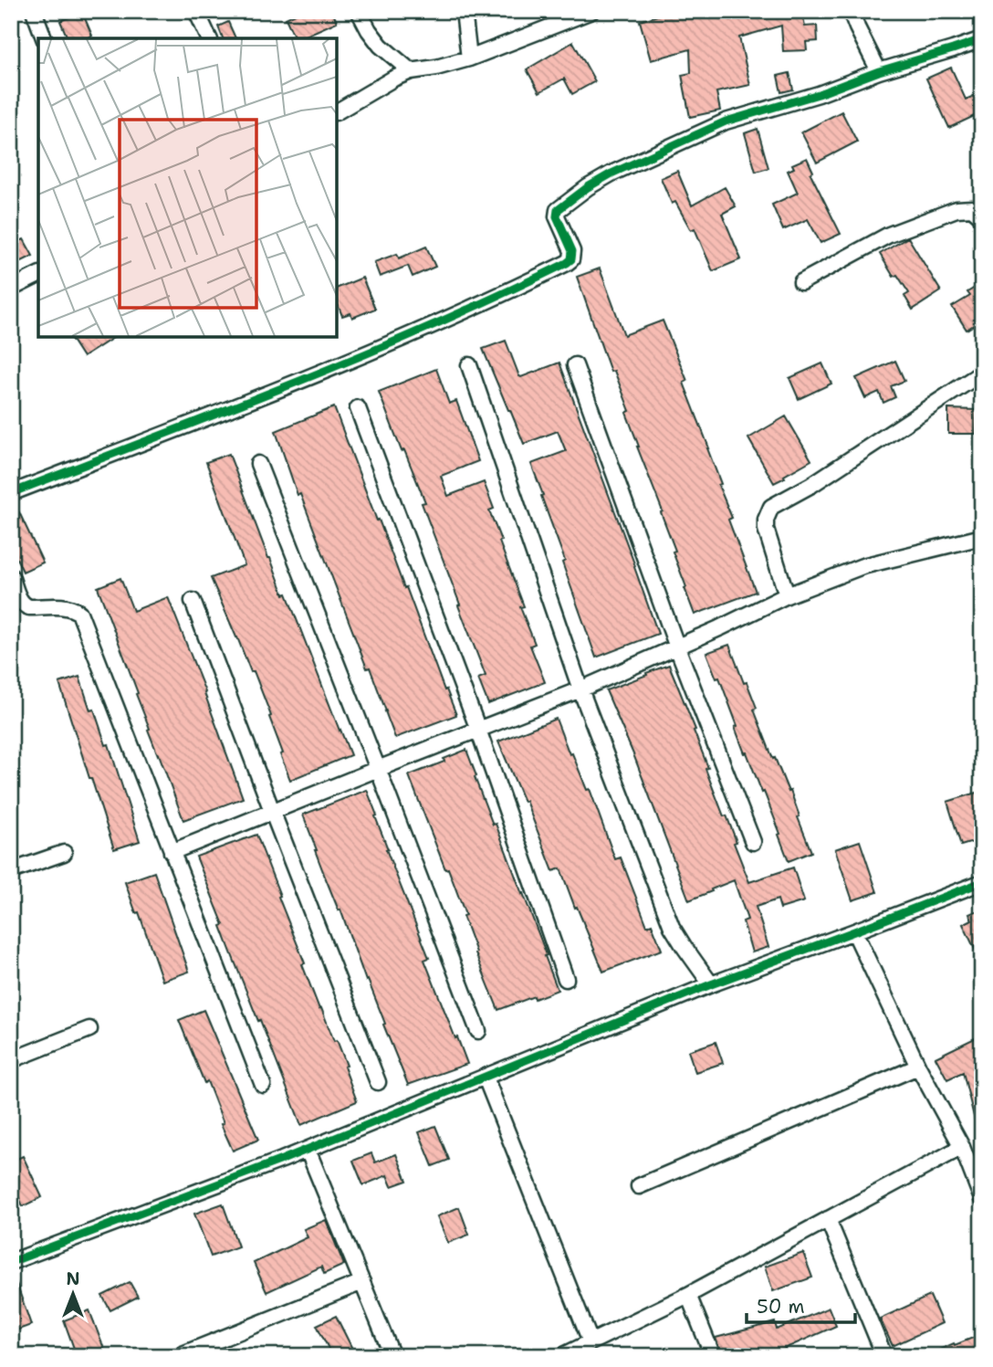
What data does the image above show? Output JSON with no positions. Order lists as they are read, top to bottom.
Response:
{
  "scale_bar": "50 m",
  "north": "top"
}
